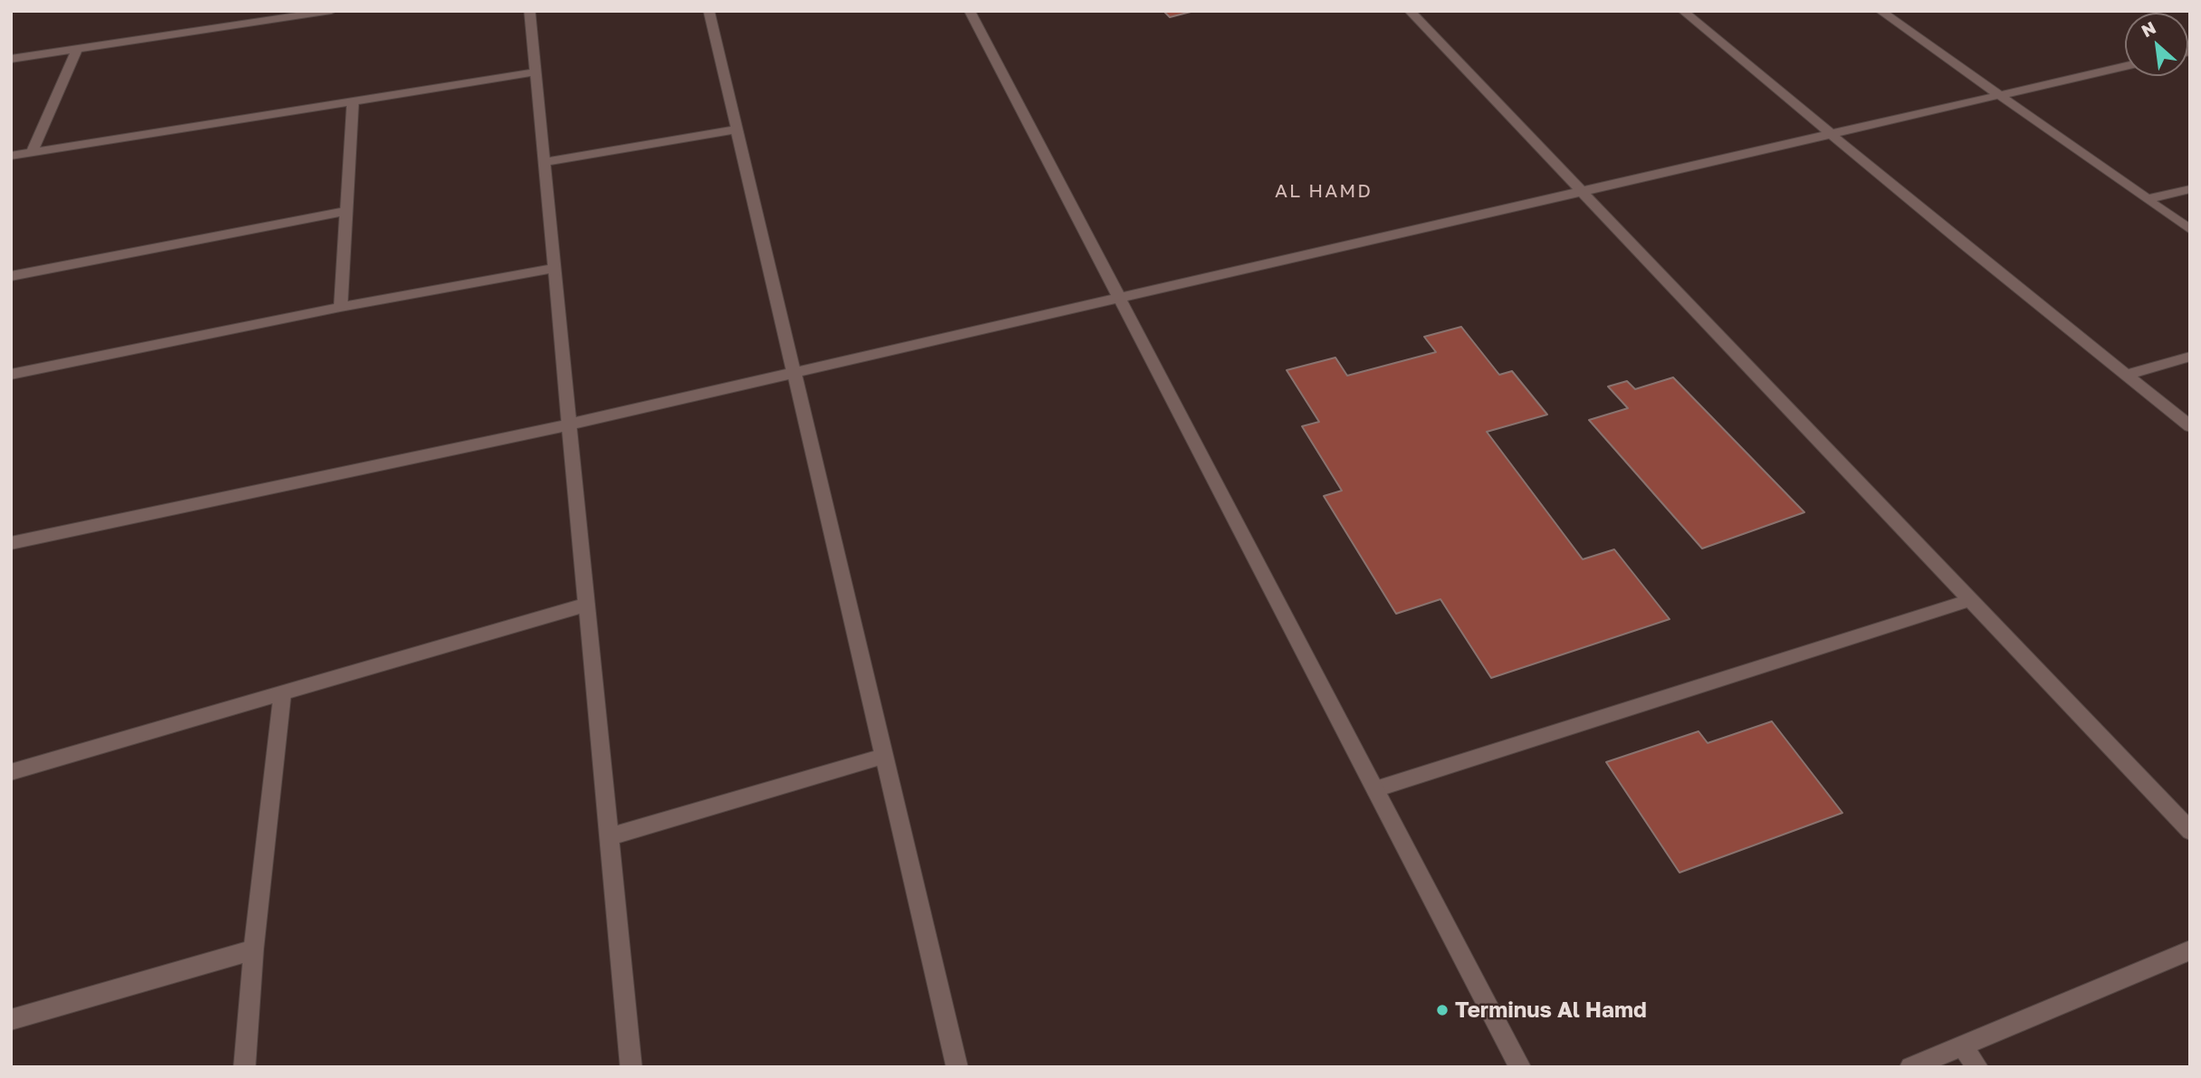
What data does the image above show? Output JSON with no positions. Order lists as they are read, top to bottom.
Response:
{
  "districts": ["AL HAMD"],
  "places": ["Terminus Al Hamd"],
  "north": "top left"
}
